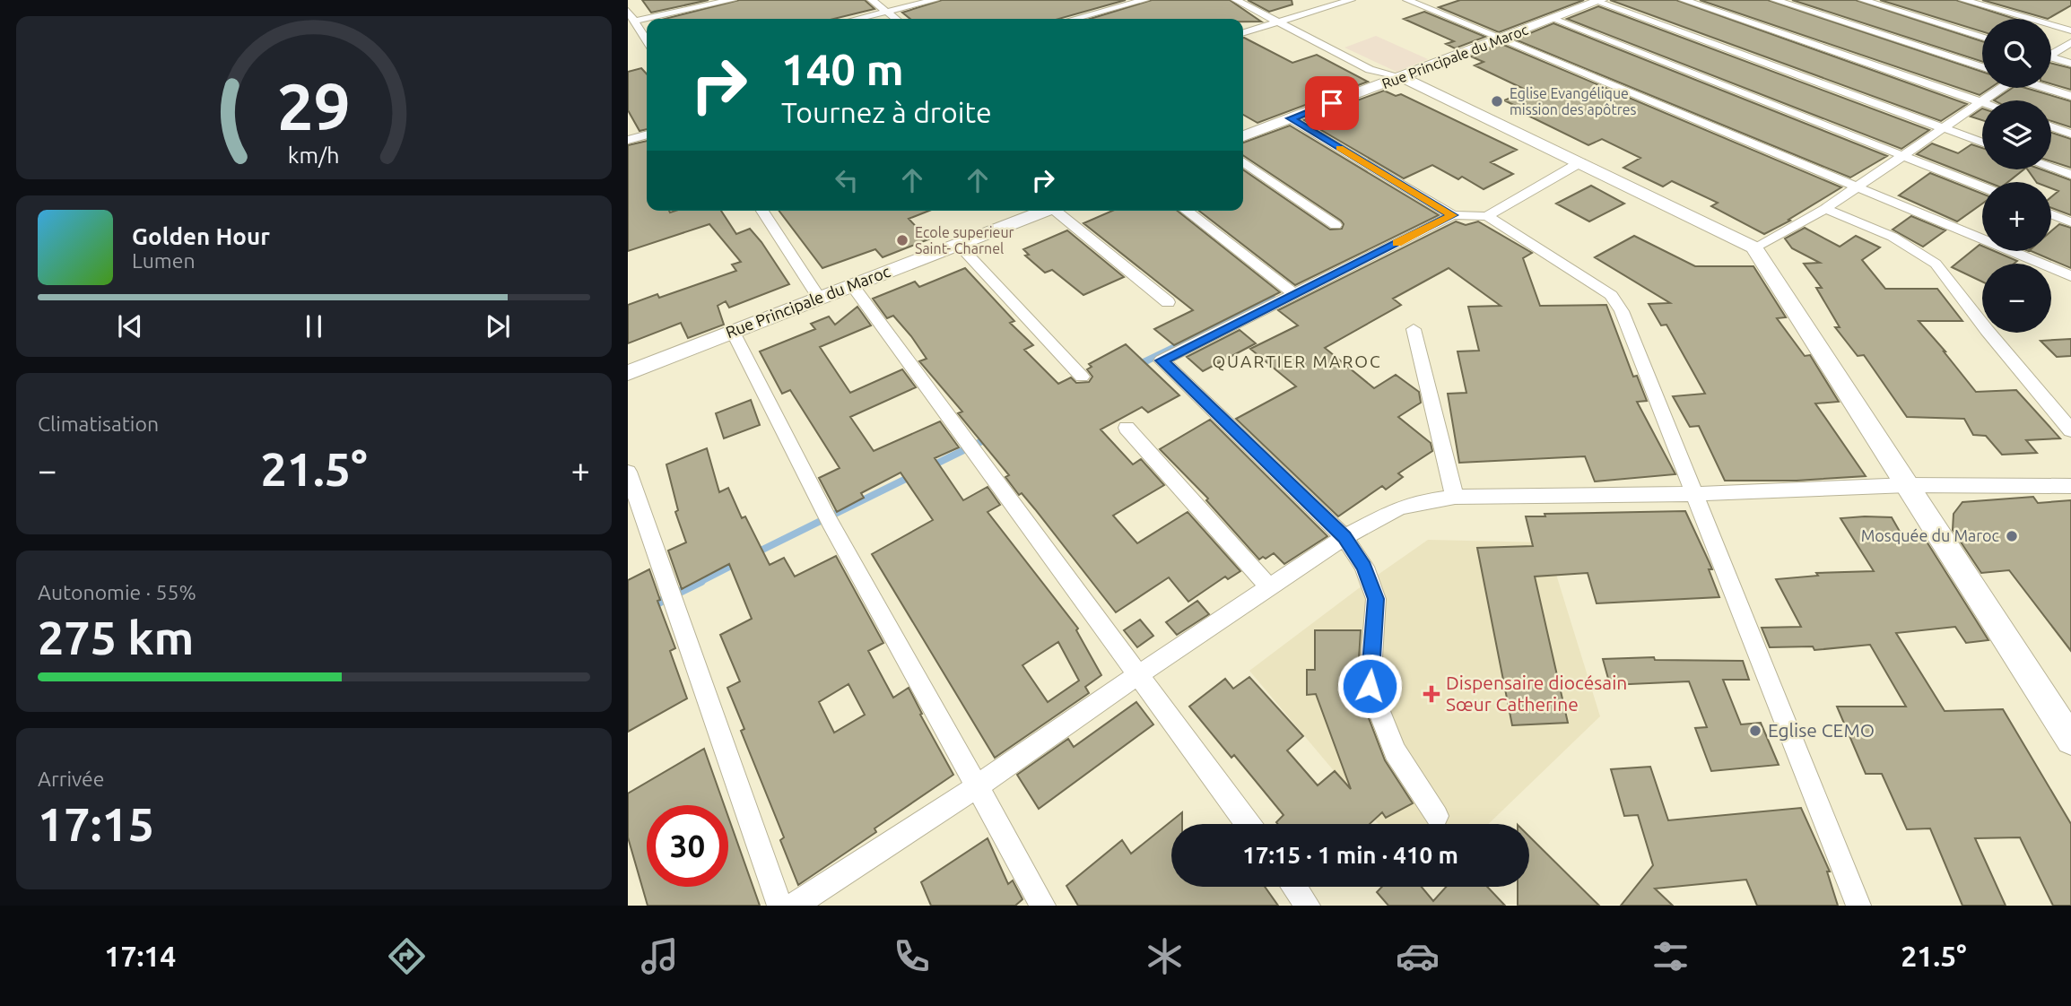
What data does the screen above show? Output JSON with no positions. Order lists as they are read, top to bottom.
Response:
{
  "streets": {
    "street": ["Rue Principale du Maroc"]
  },
  "districts": ["QUARTIER MAROC"],
  "places": {
    "other": [
      "Eglise Evangélique mission des apôtres",
      "Ecole superieur Saint- Charnel",
      "Mosquée du Maroc",
      "Eglise CEMO"
    ],
    "health": ["Dispensaire diocésain Sœur Catherine"]
  },
  "page": {
    "map_buttons": ["+", "−"],
    "turn": ["140 m", "Tournez à droite"],
    "song": ["Golden Hour", "Lumen"],
    "tile": [
      "Climatisation",
      ["Autonomie · 55%", "275 km"],
      ["Arrivée", "17:15"]
    ],
    "heat": ["−", "21.5°", "+"],
    "limit": "30",
    "trip": "17:15 · 1 min · 410 m",
    "tabs": ["17:14", "21.5°"],
    "gauge": ["29", "km/h"]
  }
}
